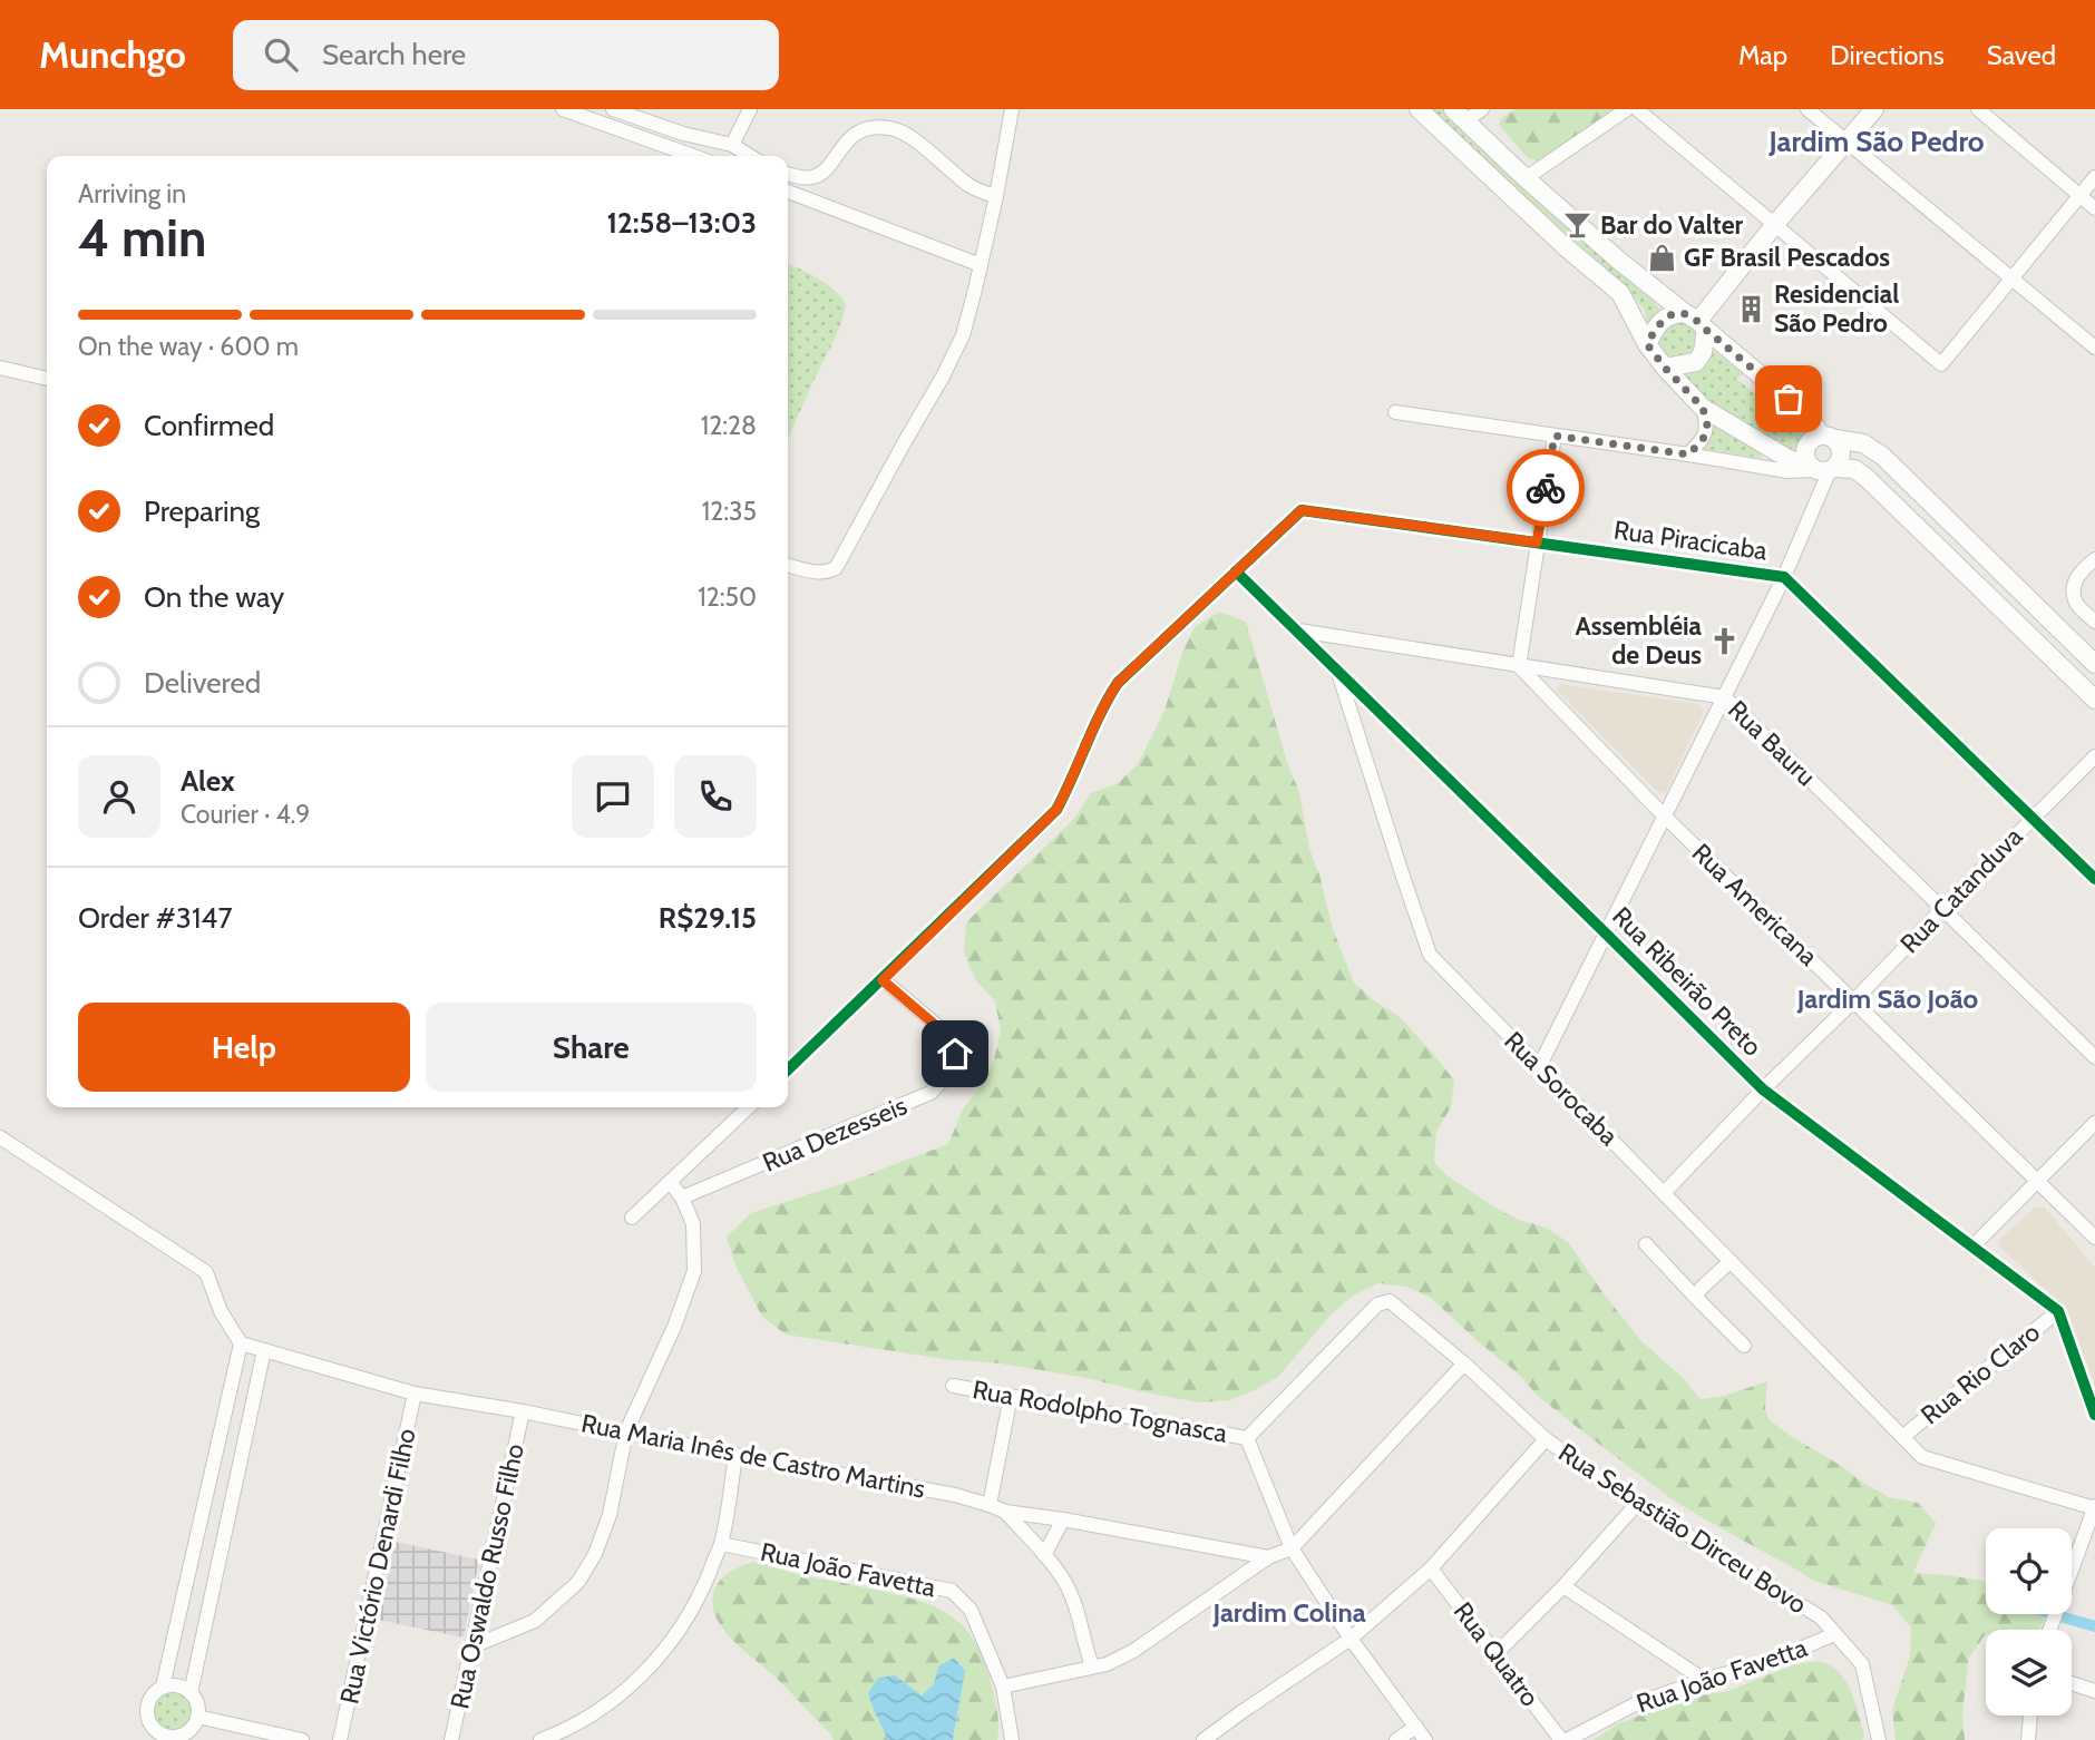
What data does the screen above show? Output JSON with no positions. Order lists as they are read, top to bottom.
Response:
{
  "streets": {
    "street": [
      "Rua Piracicaba",
      "Rua Bauru",
      "Rua Catanduva",
      "Rua Americana",
      "Rua Ribeirão Preto",
      "Rua Sorocaba",
      "Rua Dezesseis",
      "Rua Rio Claro",
      "Rua Rodolpho Tognasca",
      "Rua Maria Inês de Castro Martins",
      "Rua Sebastião Dirceu Bovo",
      "Rua Victório Denardi Filho",
      "Rua João Favetta",
      "Rua Oswaldo Russo Filho",
      "Rua Quatro"
    ]
  },
  "crossings": [
    ["Rua Piracicaba", "Rua Catanduva"],
    ["Rua Piracicaba", "Rua Ribeirão Preto"],
    ["Rua Bauru", "Rua Catanduva"],
    ["Rua Bauru", "Rua Americana"],
    ["Rua Bauru", "Rua Ribeirão Preto"],
    ["Rua Catanduva", "Rua Americana"],
    ["Rua Catanduva", "Rua Ribeirão Preto"],
    ["Rua Catanduva", "Rua Sorocaba"],
    ["Rua Ribeirão Preto", "Rua Sorocaba"],
    ["Rua Ribeirão Preto", "Rua Rio Claro"],
    ["Rua Sorocaba", "Rua Rio Claro"],
    ["Rua Rodolpho Tognasca", "Rua Sebastião Dirceu Bovo"],
    ["Rua Maria Inês de Castro Martins", "Rua Victório Denardi Filho"],
    ["Rua Maria Inês de Castro Martins", "Rua Oswaldo Russo Filho"],
    ["Rua Sebastião Dirceu Bovo", "Rua João Favetta"],
    ["Rua João Favetta", "Rua Quatro"]
  ],
  "districts": ["Jardim São Pedro", "Jardim São João", "Jardim Colina"],
  "places": {
    "bar": ["Bar do Valter"],
    "shop": ["GF Brasil Pescados"],
    "building": ["Residencial São Pedro"],
    "church": ["Assembléia de Deus"]
  },
  "page": {
    "header": "Munchgo",
    "search": "Search here",
    "nav": ["Map", "Directions", "Saved"],
    "heading": ["4 min", "Arriving in", "12:58–13:03"],
    "panel": [
      "Alex",
      "Courier · 4.9",
      "Order #3147",
      "R$29.15"
    ],
    "bar": "On the way · 600 m",
    "list": [
      ["Confirmed", "12:28"],
      ["Preparing", "12:35"],
      ["On the way", "12:50"],
      "Delivered"
    ],
    "buttons": ["Help", "Share"]
  }
}
